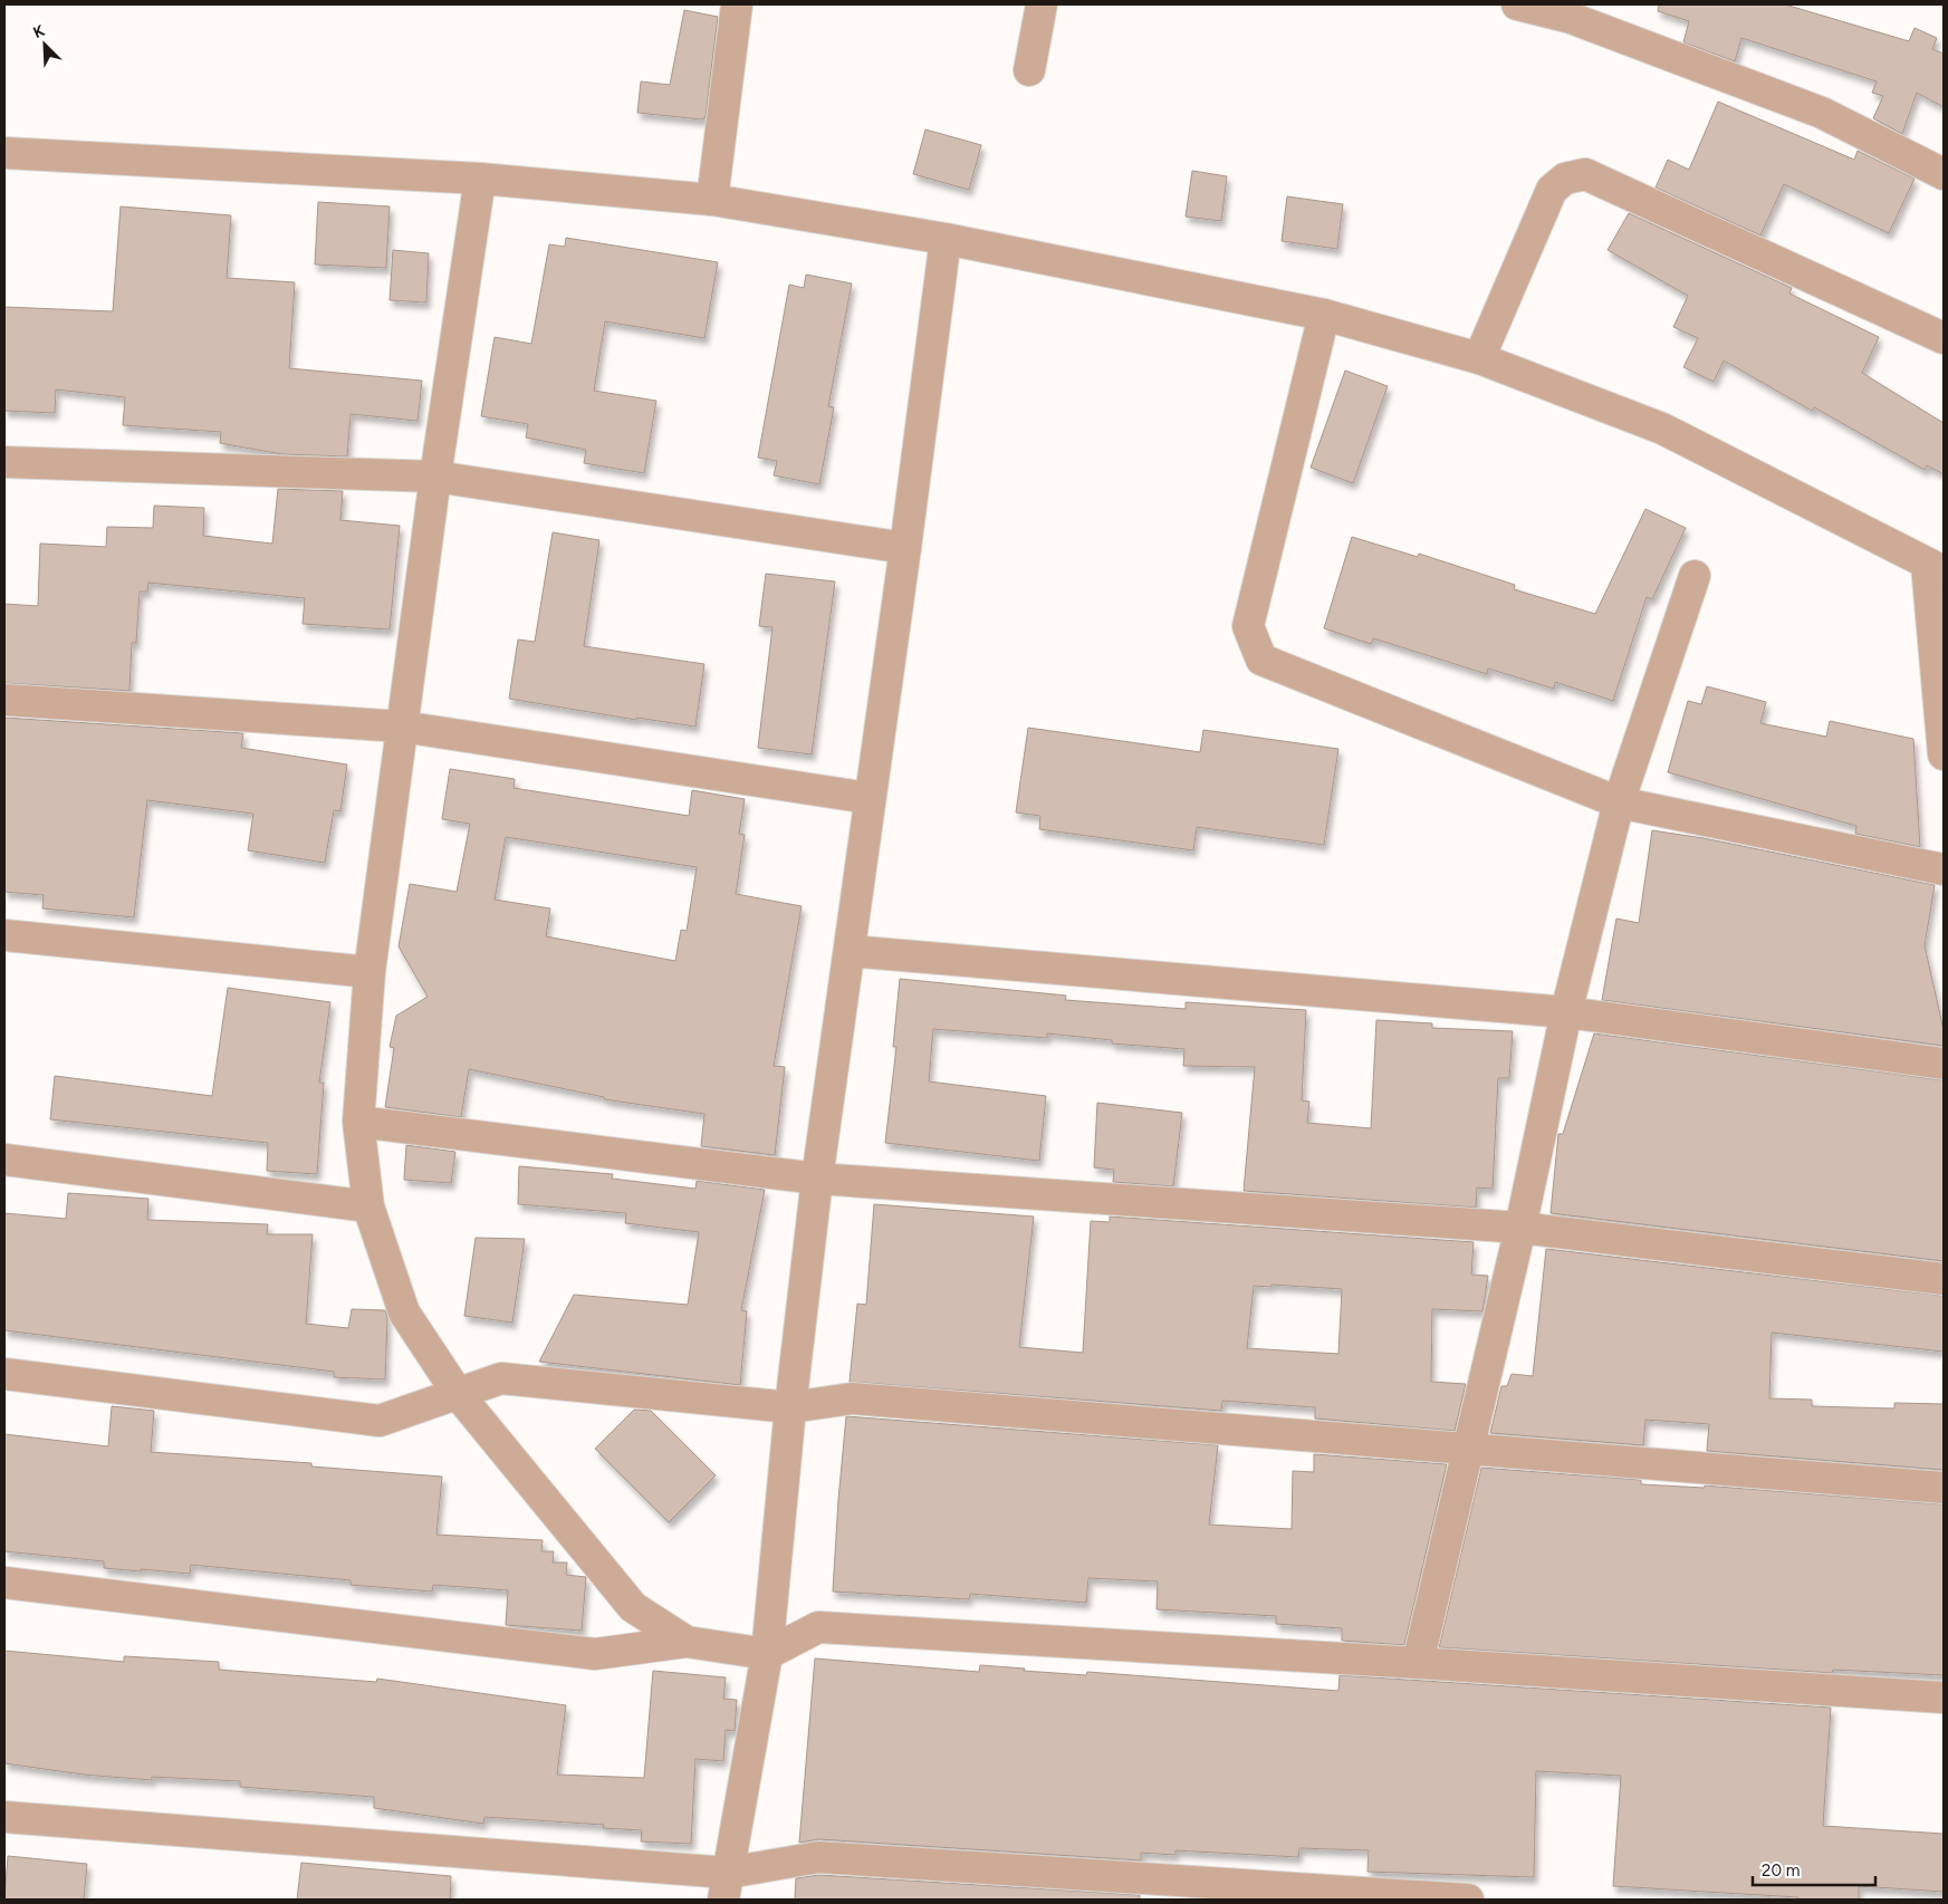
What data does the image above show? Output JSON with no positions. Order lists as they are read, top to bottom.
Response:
{
  "scale_bar": "20 m",
  "north": "top left"
}
